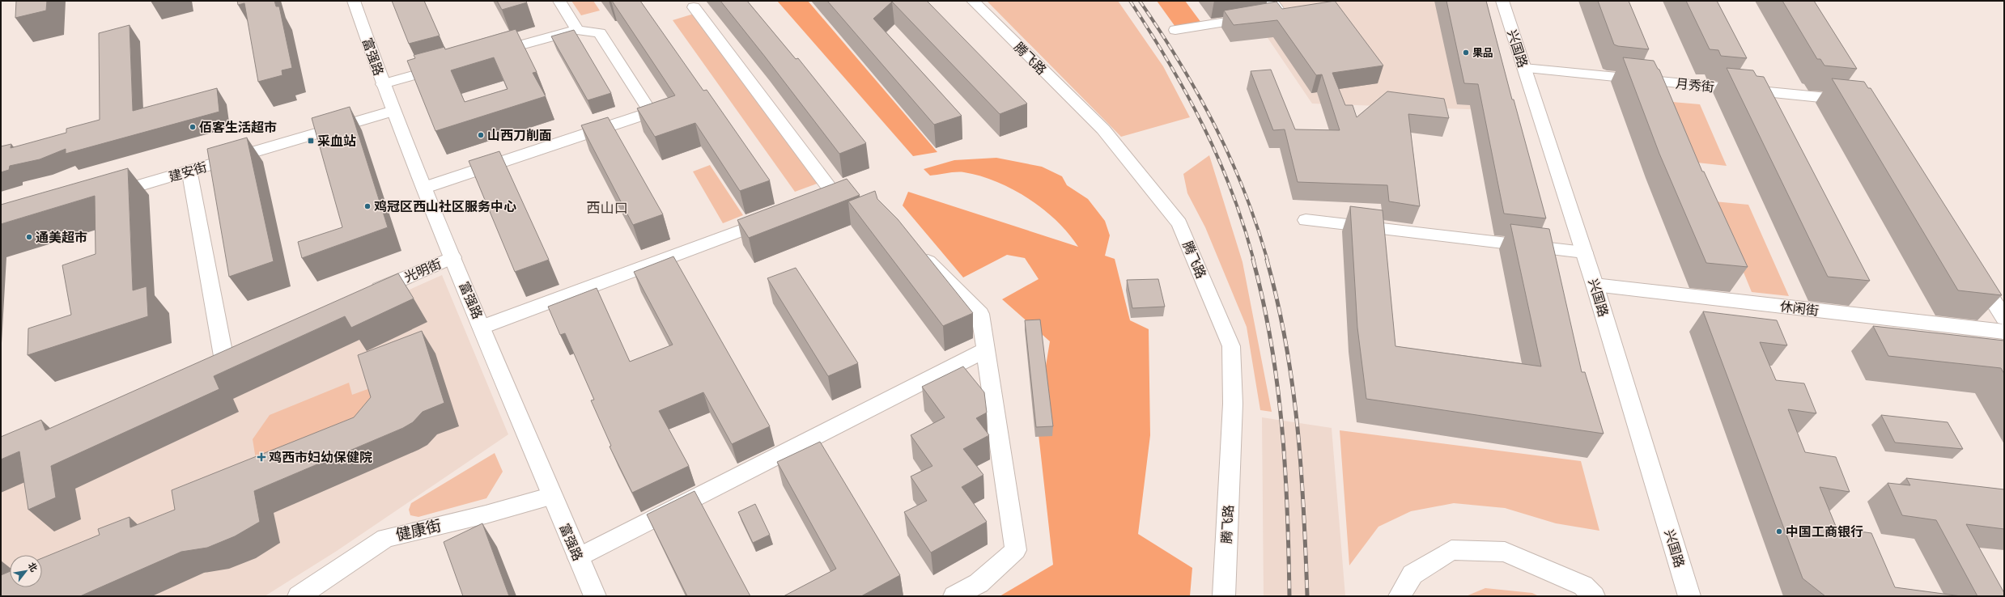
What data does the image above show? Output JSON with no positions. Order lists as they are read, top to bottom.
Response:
{
  "streets": {
    "street": [
      "兴国路",
      "富强路",
      "腾飞路",
      "月秀街",
      "建安街",
      "光明街",
      "休闲街",
      "健康街"
    ]
  },
  "crossings": [
    ["兴国路", "月秀街"],
    ["兴国路", "休闲街"],
    ["富强路", "建安街"],
    ["富强路", "光明街"],
    ["富强路", "健康街"]
  ],
  "districts": ["西山口"],
  "places": {
    "other": [
      "果品",
      "佰客生活超市",
      "山西刀削面",
      "鸡冠区西山社区服务中心",
      "通美超市",
      "中国工商银行"
    ],
    "transit": ["采血站"],
    "health": ["鸡西市妇幼保健院"]
  },
  "north": "top right"
}
